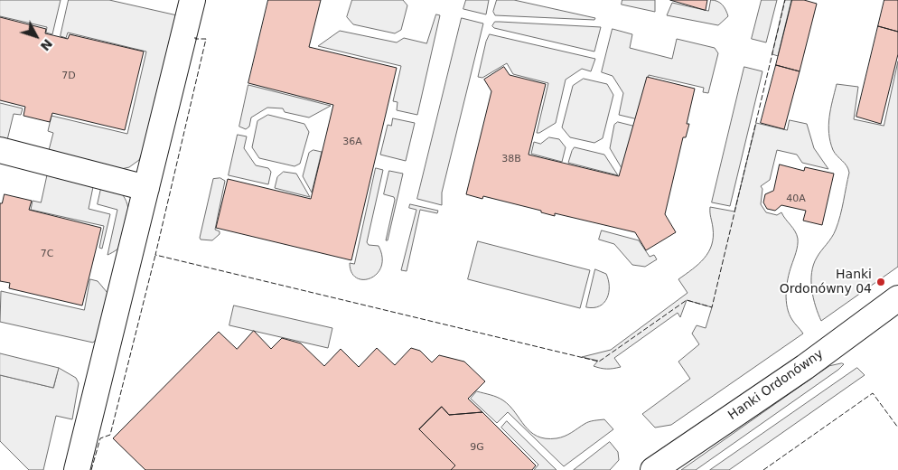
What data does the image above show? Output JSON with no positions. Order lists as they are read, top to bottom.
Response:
{
  "streets": {
    "street": ["Hanki Ordonówny"]
  },
  "places": ["Hanki Ordonówny 04"],
  "house_numbers": [
    "7D",
    "36A",
    "38B",
    "40A",
    "7C",
    "9G"
  ],
  "north": "bottom right"
}
